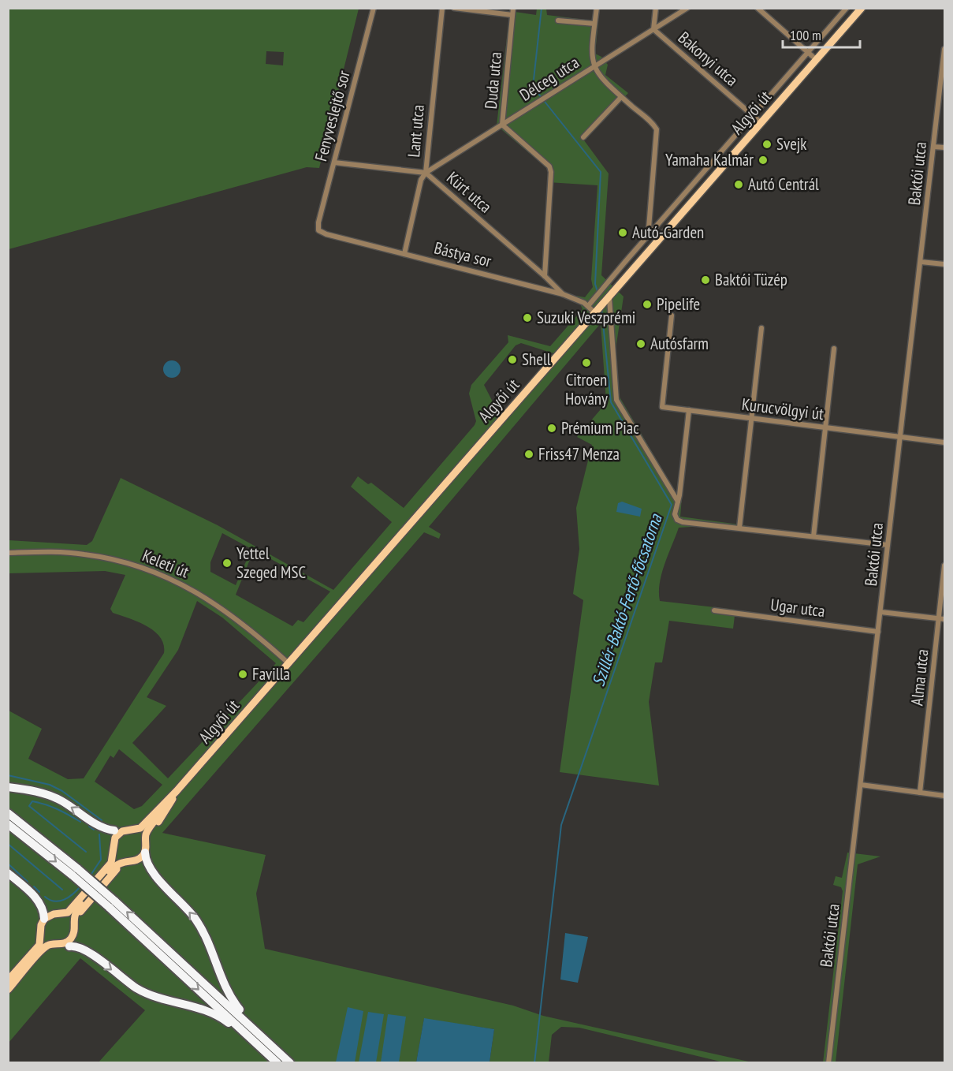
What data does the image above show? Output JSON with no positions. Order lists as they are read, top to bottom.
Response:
{
  "streets": {
    "main road": ["Algyői út"],
    "street": [
      "Bakonyi utca",
      "Délceg utca",
      "Duda utca",
      "Fenyveslejtő sor",
      "Lant utca",
      "Baktói utca",
      "Kürt utca",
      "Bástya sor",
      "Kurucvölgyi út",
      "Keleti út",
      "Ugar utca",
      "Alma utca"
    ]
  },
  "crossings": [
    ["Bakonyi utca", "Délceg utca"],
    ["Bakonyi utca", "Algyői út"],
    ["Délceg utca", "Duda utca"],
    ["Délceg utca", "Lant utca"],
    ["Délceg utca", "Kürt utca"],
    ["Duda utca", "Kürt utca"],
    ["Duda utca", "Bástya sor"],
    ["Algyői út", "Bástya sor"],
    ["Algyői út", "Keleti út"],
    ["Fenyveslejtő sor", "Kürt utca"],
    ["Fenyveslejtő sor", "Bástya sor"],
    ["Lant utca", "Kürt utca"],
    ["Lant utca", "Bástya sor"],
    ["Baktói utca", "Kurucvölgyi út"],
    ["Baktói utca", "Ugar utca"],
    ["Kürt utca", "Bástya sor"]
  ],
  "water": ["Szillér-Baktó-Fertő-főcsatorna"],
  "places": [
    "Svejk",
    "Yamaha Kalmár",
    "Autó Centrál",
    "Autó-Garden",
    "Baktói Tüzép",
    "Pipelife",
    "Suzuki Veszprémi",
    "Autósfarm",
    "Shell",
    "Citroen Hovány",
    "Prémium Piac",
    "Friss47 Menza",
    "Yettel Szeged MSC",
    "Favilla"
  ],
  "scale_bar": "100 m"
}
